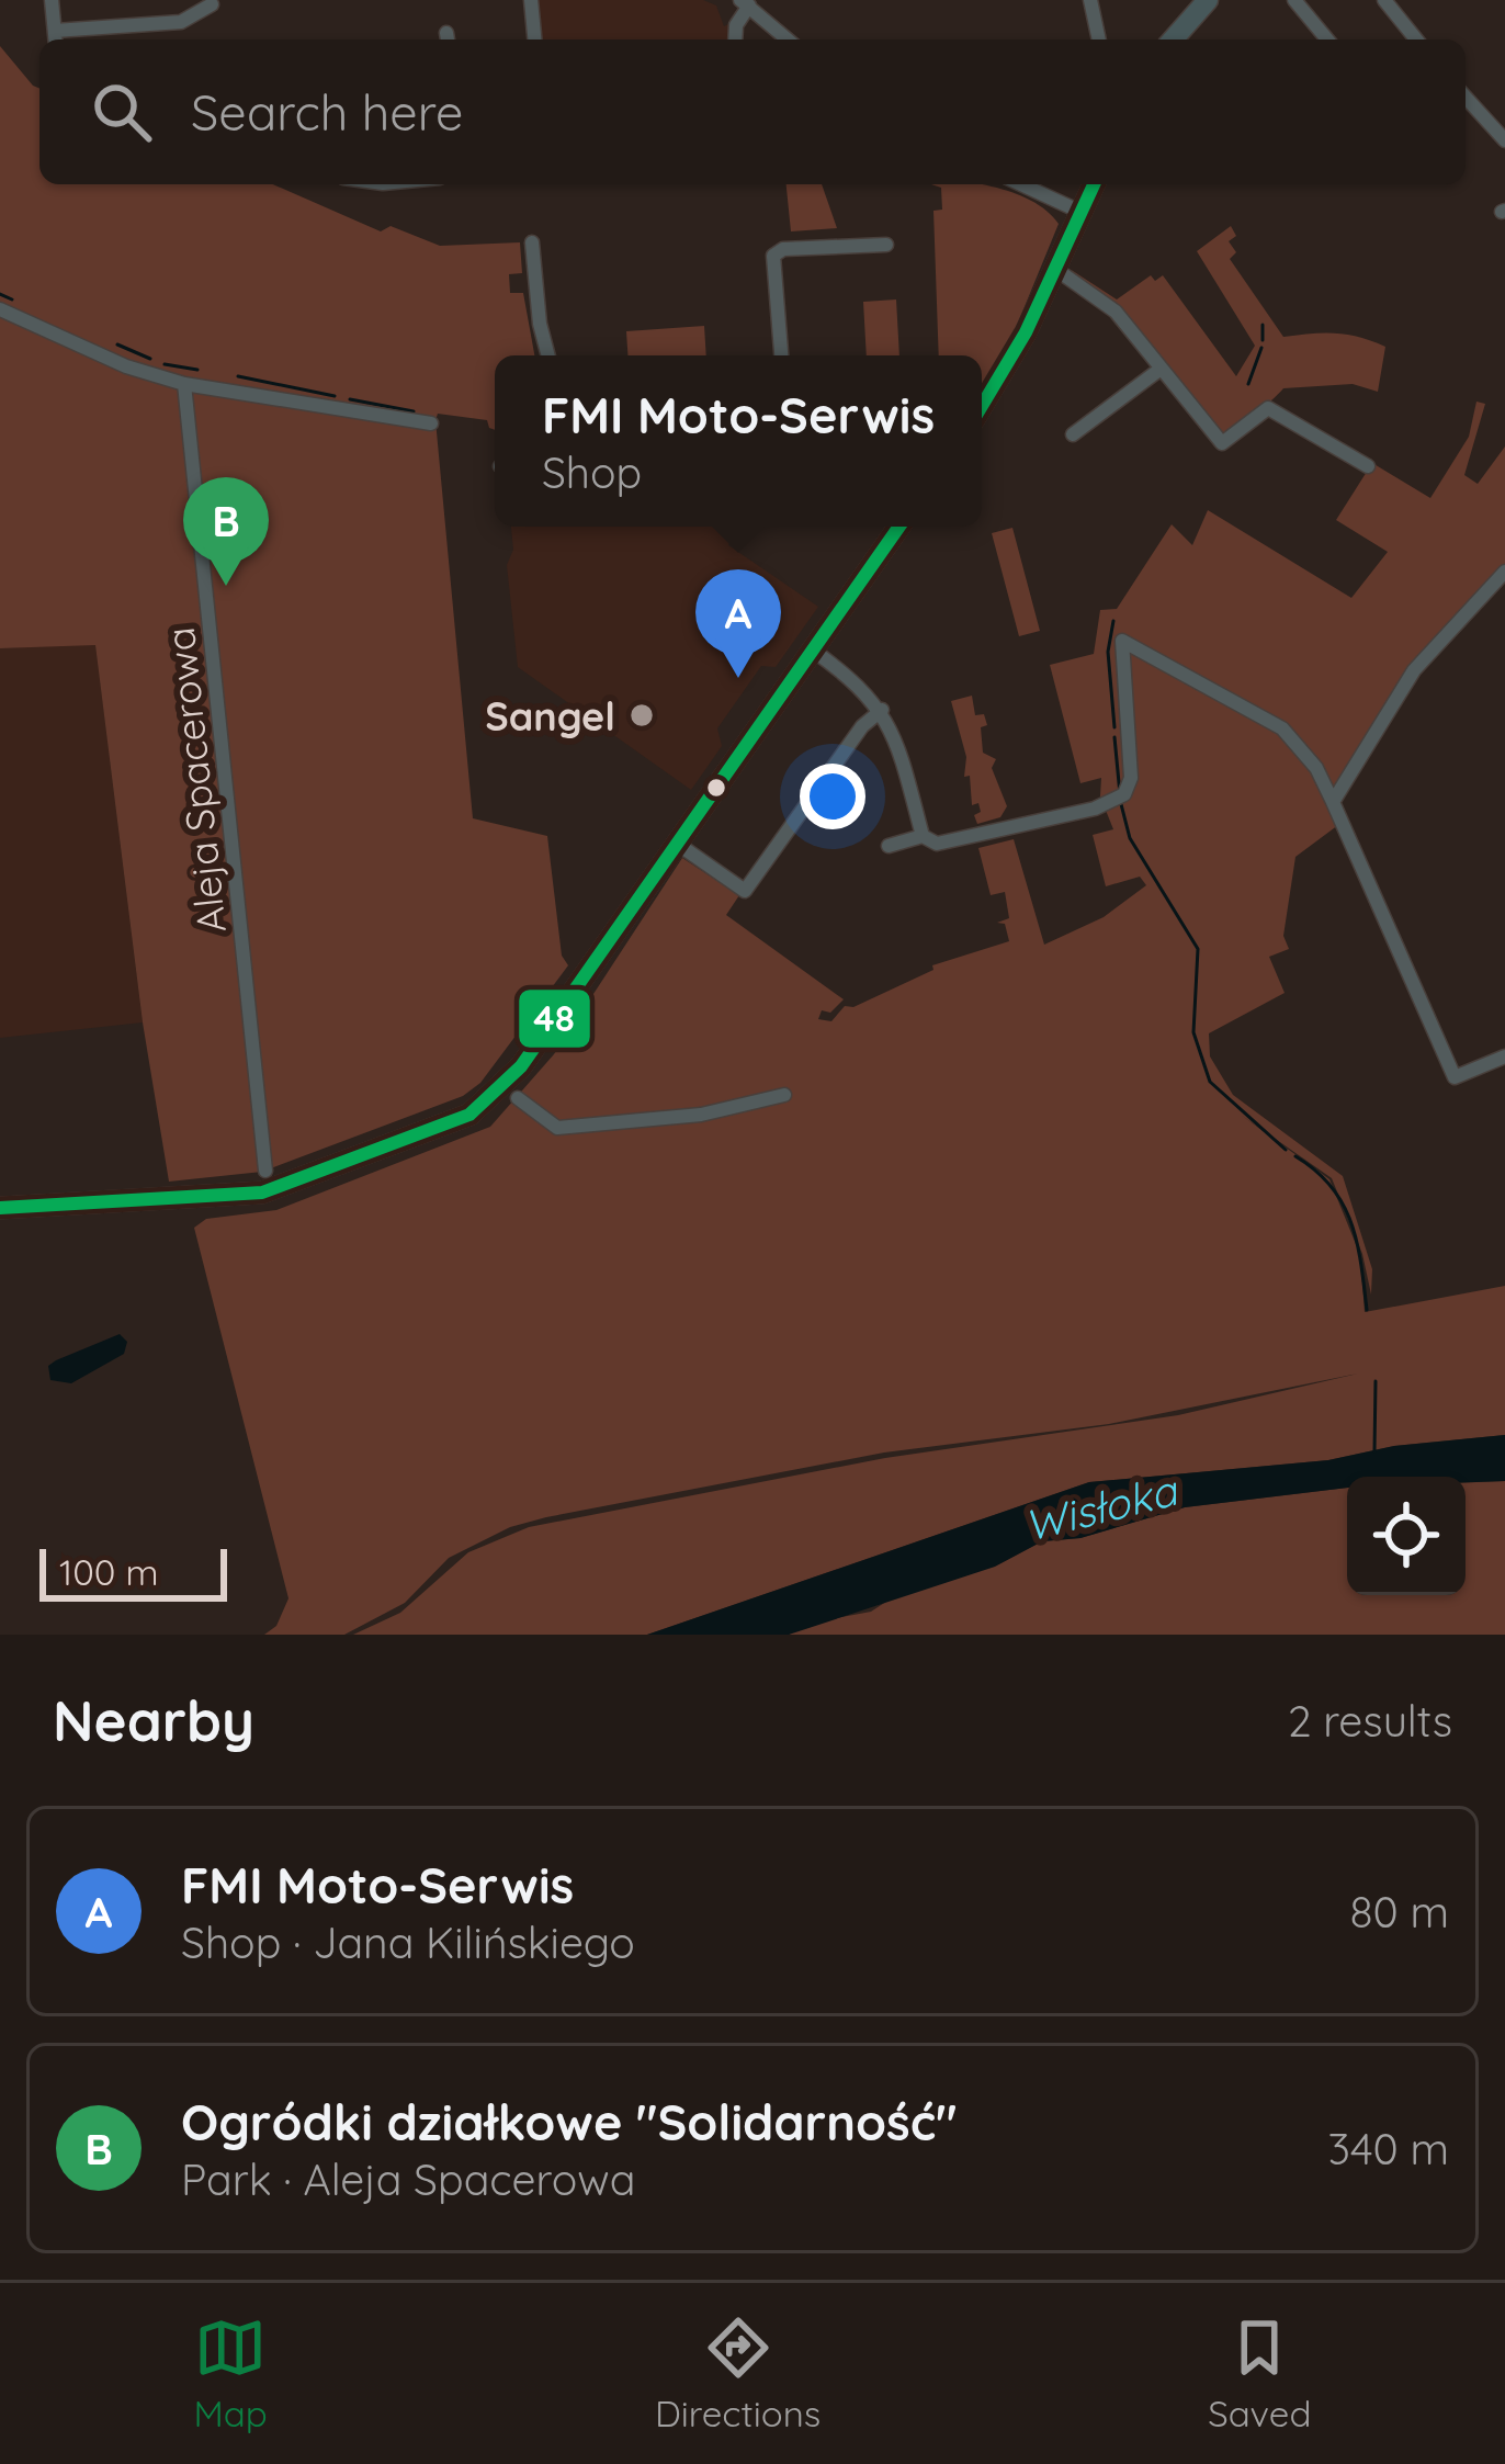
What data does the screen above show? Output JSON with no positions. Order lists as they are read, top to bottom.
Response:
{
  "streets": {
    "street": ["Aleja Spacerowa"]
  },
  "water": ["Wisłoka"],
  "places": ["Sangel"],
  "lines": ["transit line 48"],
  "scale_bar": "100 m",
  "page": {
    "search": "Search here",
    "popup": ["FMI Moto-Serwis", "Shop"],
    "pins": ["B", "A"],
    "scale": "100 m",
    "heading": ["Nearby", "2 results"],
    "list": [
      {
        "mark": "A",
        "name": "FMI Moto-Serwis",
        "note": "Shop · Jana Kilińskiego",
        "value": "80 m"
      },
      {
        "mark": "B",
        "name": "Ogródki działkowe \"Solidarność\"",
        "note": "Park · Aleja Spacerowa",
        "value": "340 m"
      }
    ],
    "nav": ["Map", "Directions", "Saved"]
  }
}
